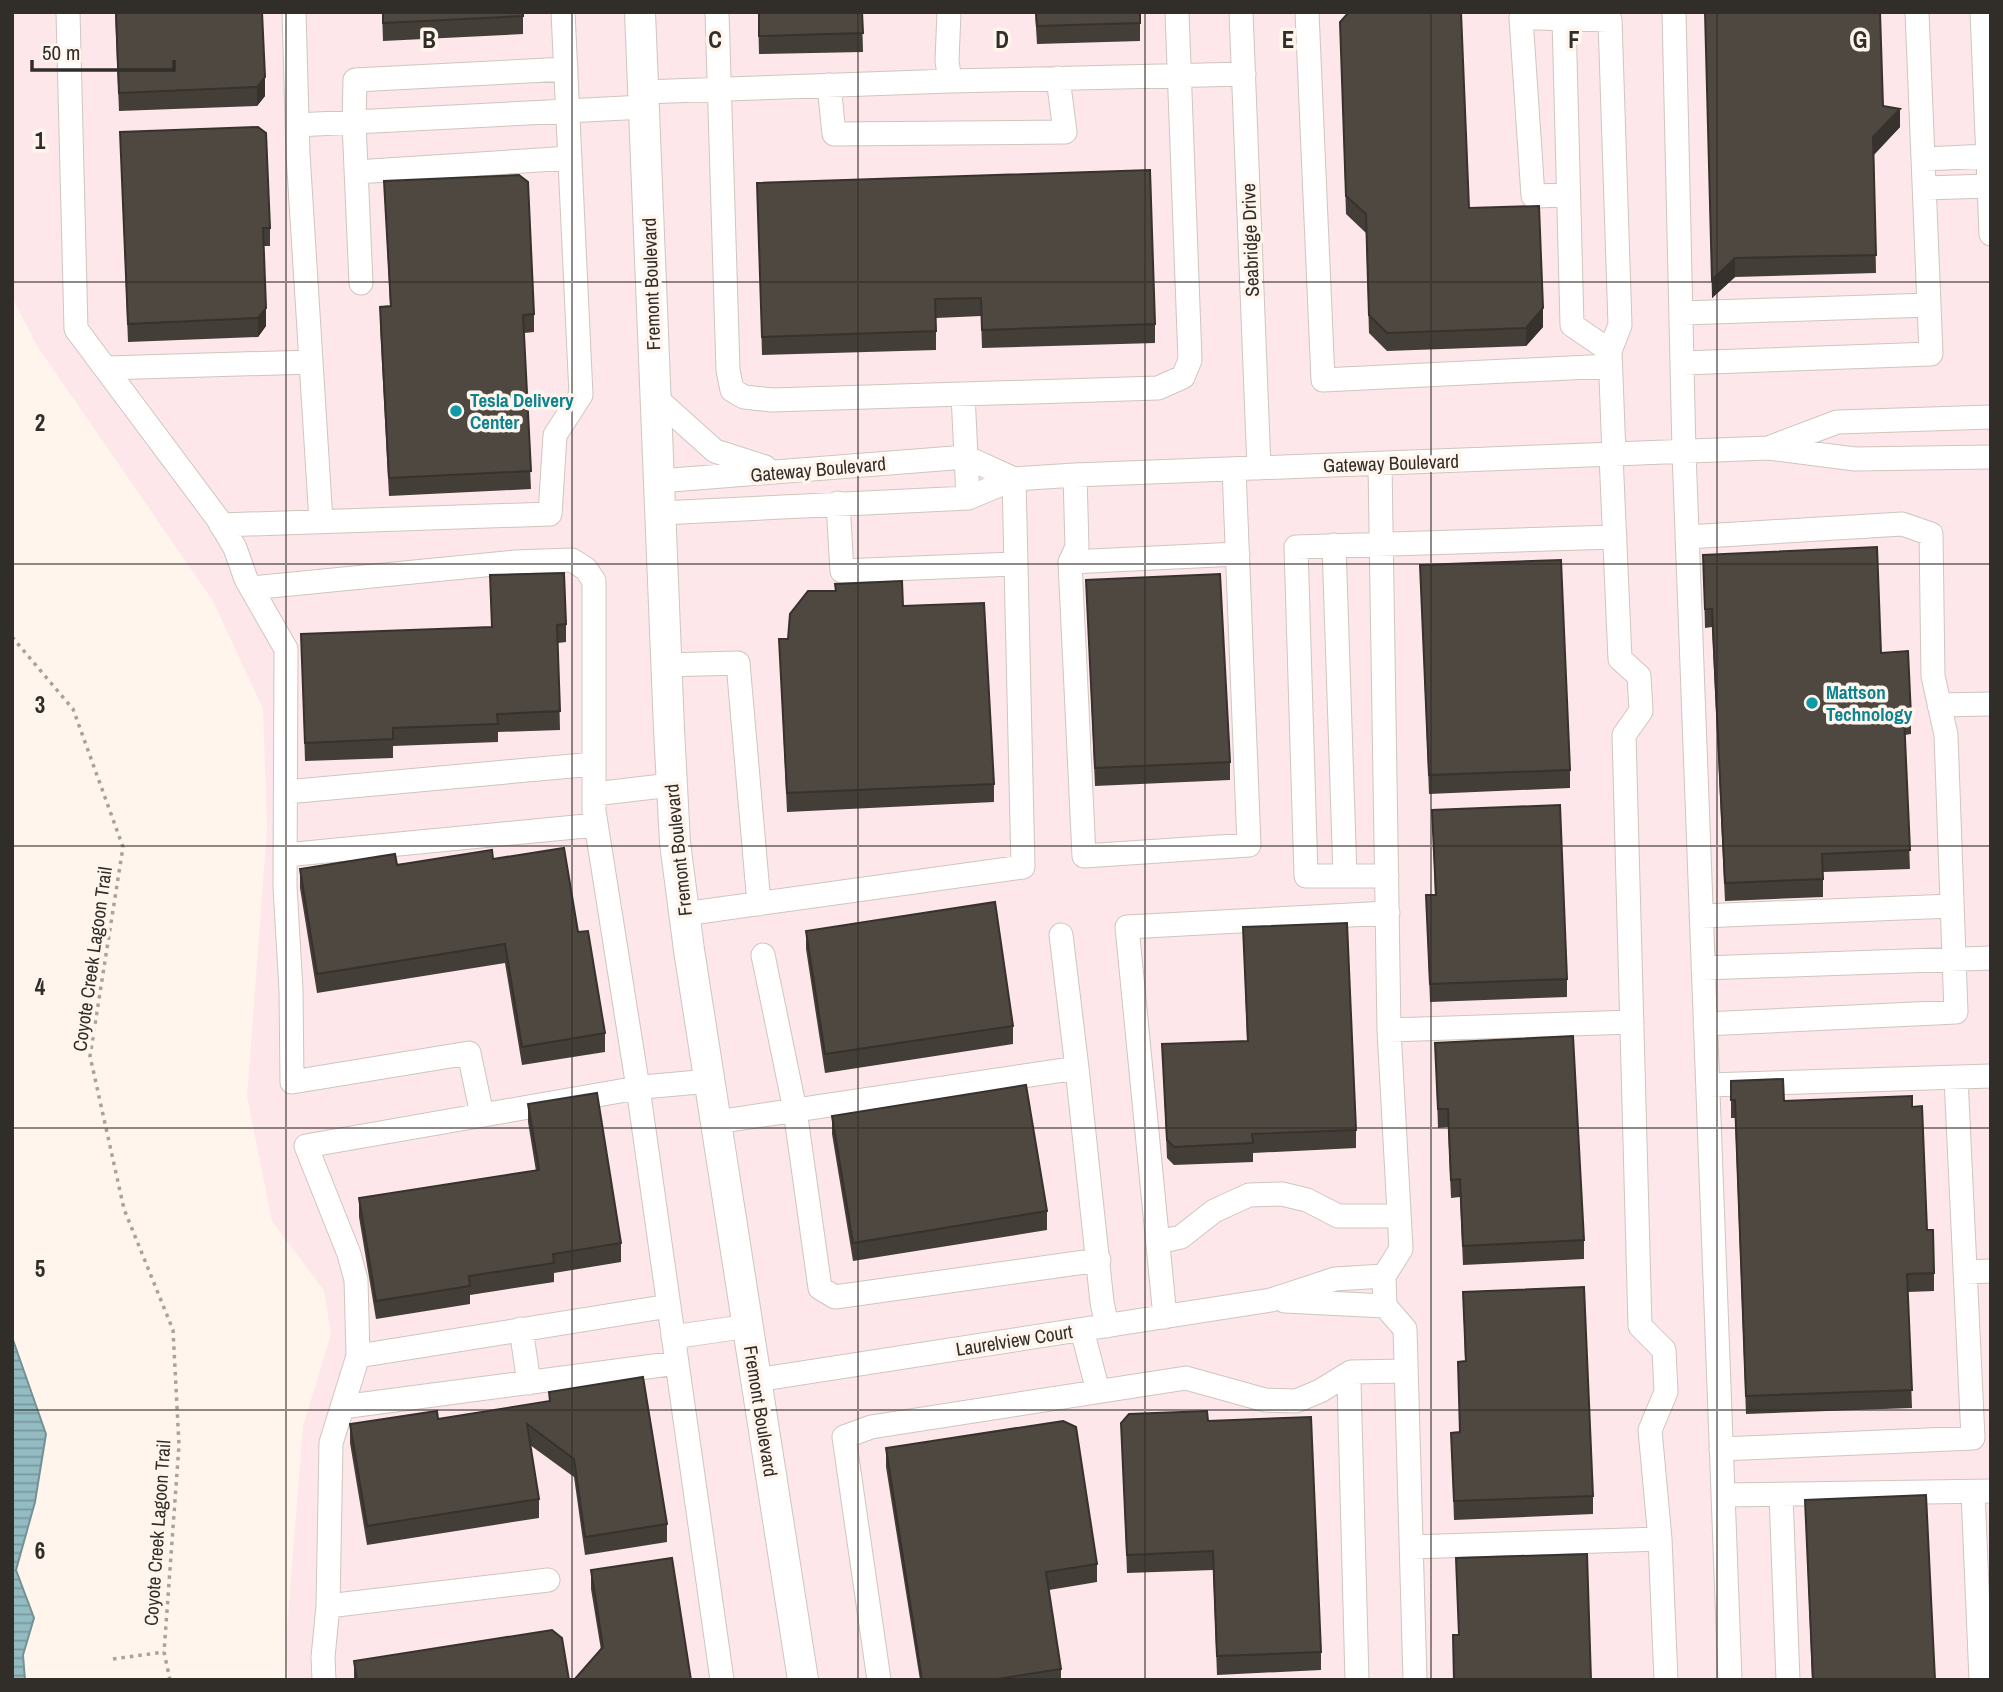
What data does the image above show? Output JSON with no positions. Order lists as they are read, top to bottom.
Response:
{
  "streets": {
    "main road": ["Fremont Boulevard"],
    "street": ["Seabridge Drive", "Gateway Boulevard", "Laurelview Court"],
    "path": ["Coyote Creek Lagoon Trail"]
  },
  "crossings": [
    ["Seabridge Drive", "Gateway Boulevard"],
    ["Fremont Boulevard", "Gateway Boulevard"],
    ["Fremont Boulevard", "Laurelview Court"]
  ],
  "places": ["Tesla Delivery Center", "Mattson Technology"],
  "scale_bar": "50 m",
  "grid": {
    "columns": [
      "B",
      "C",
      "D",
      "E",
      "F",
      "G"
    ],
    "rows": [
      "1",
      "2",
      "3",
      "4",
      "5",
      "6"
    ]
  }
}
